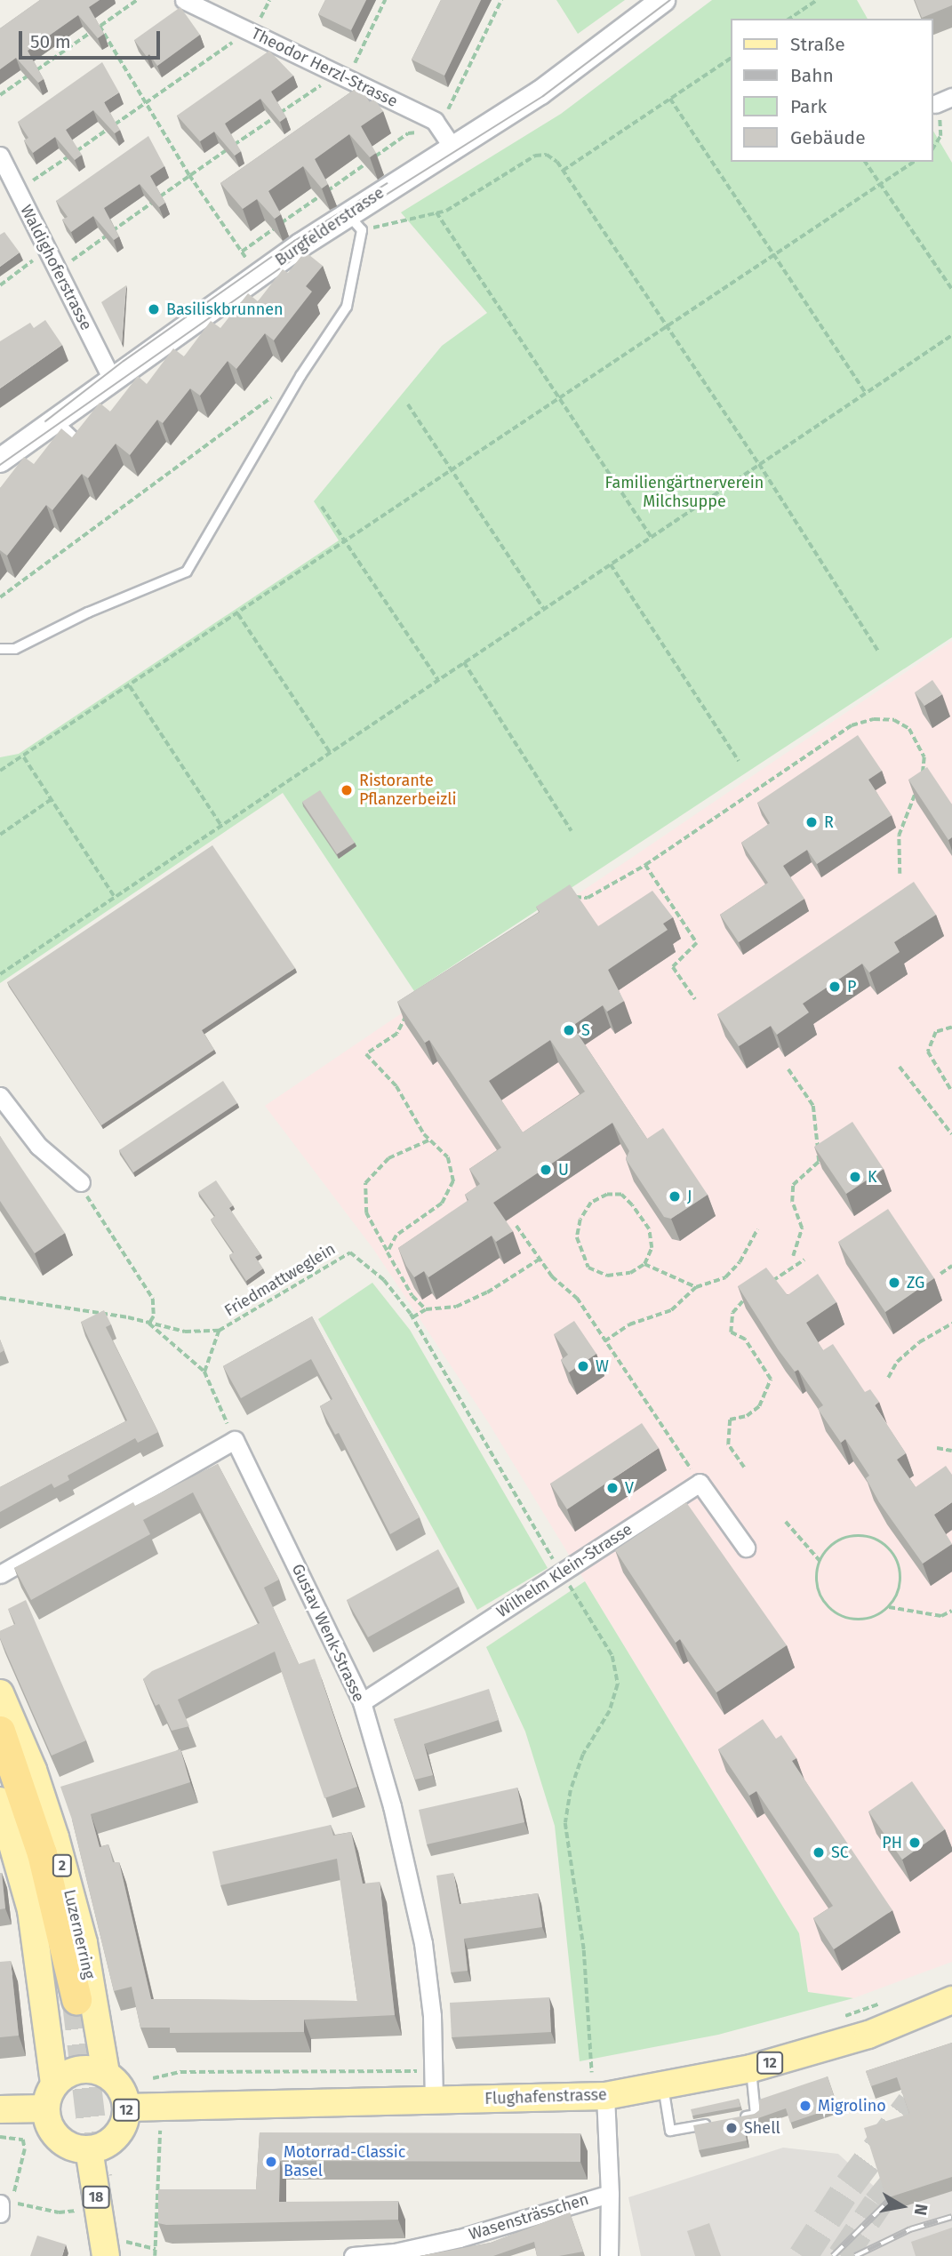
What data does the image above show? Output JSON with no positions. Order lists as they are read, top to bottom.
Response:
{
  "streets": {
    "main road": [
      "Burgfelderstrasse",
      "2",
      "Luzernerring",
      "12",
      "Flughafenstrasse",
      "18"
    ],
    "street": [
      "Theodor Herzl-Strasse",
      "Waldighoferstrasse",
      "Wilhelm Klein-Strasse",
      "Gustav Wenk-Strasse",
      "Wasensträsschen"
    ],
    "path": ["Friedmattweglein"]
  },
  "crossings": [
    ["Burgfelderstrasse", "Waldighoferstrasse"],
    ["Wilhelm Klein-Strasse", "Gustav Wenk-Strasse"],
    ["Gustav Wenk-Strasse", "Flughafenstrasse"],
    ["Luzernerring", "12"],
    ["Luzernerring", "Flughafenstrasse"],
    ["Luzernerring", "18"],
    ["12", "Flughafenstrasse"],
    ["12", "18"],
    ["Flughafenstrasse", "18"],
    ["Flughafenstrasse", "Wasensträsschen"]
  ],
  "parks": ["Familiengärtnerverein Milchsuppe"],
  "places": [
    "Basiliskbrunnen",
    "Ristorante Pflanzerbeizli",
    "R",
    "P",
    "S",
    "U",
    "K",
    "J",
    "ZG",
    "W",
    "V",
    "PH",
    "SC",
    "Migrolino",
    "Shell",
    "Motorrad-Classic Basel"
  ],
  "legend": [
    "Straße",
    "Bahn",
    "Park",
    "Gebäude"
  ],
  "scale_bar": "50 m",
  "north": "right"
}
